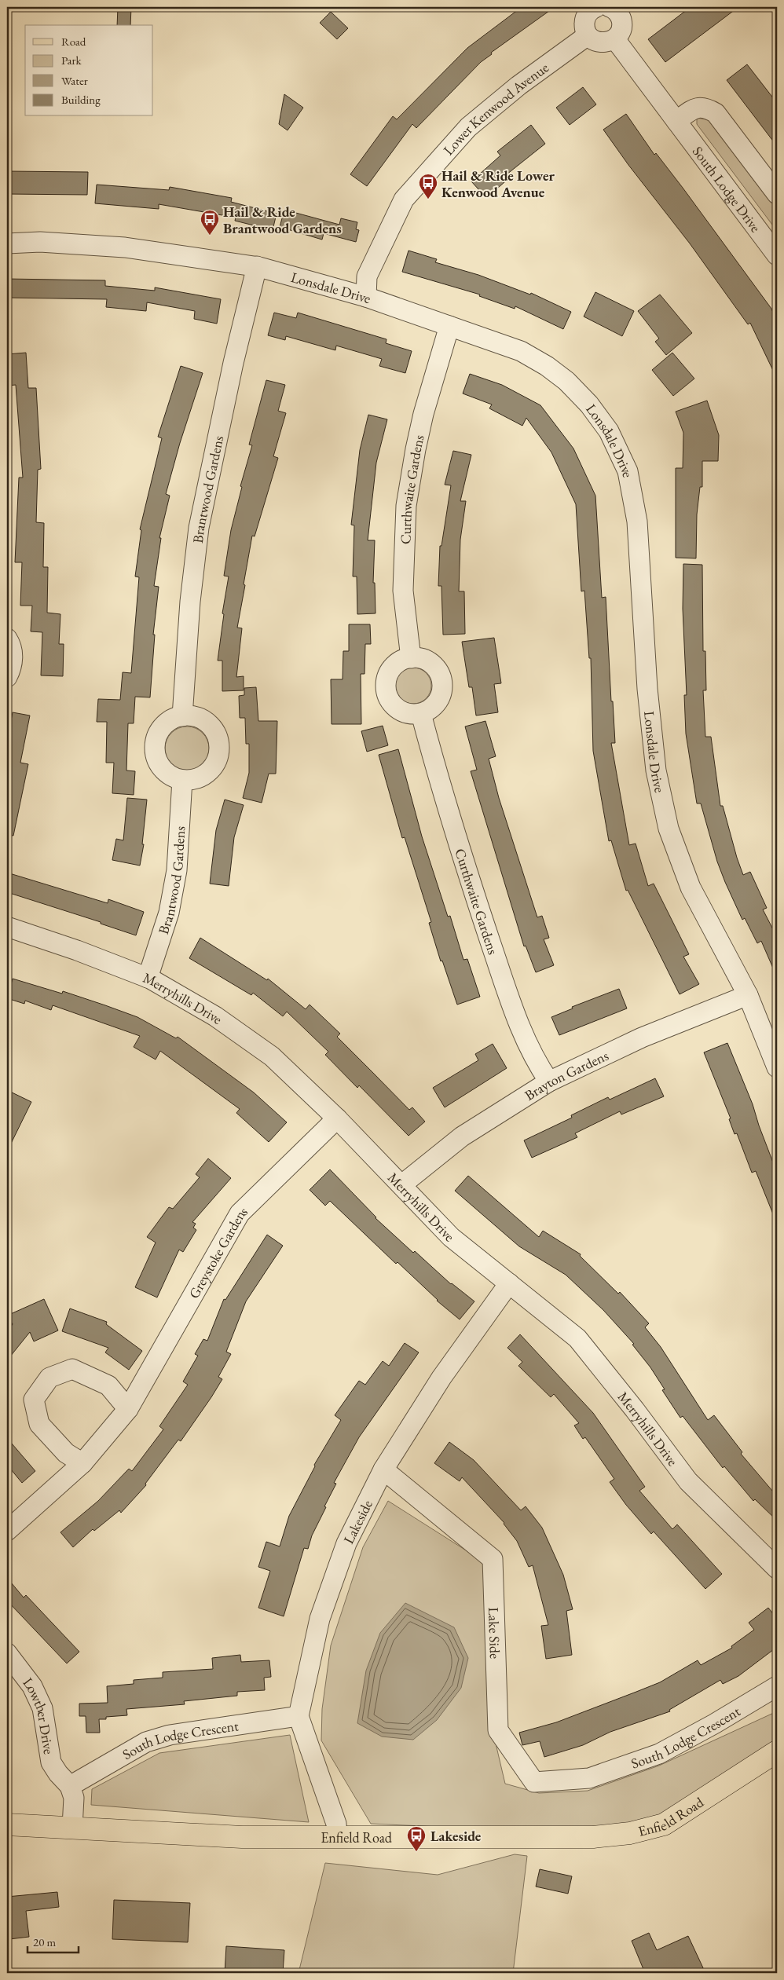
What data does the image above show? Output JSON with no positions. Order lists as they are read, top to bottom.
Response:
{
  "streets": {
    "main road": ["Enfield Road"],
    "street": [
      "Lower Kenwood Avenue",
      "South Lodge Drive",
      "Lonsdale Drive",
      "Brantwood Gardens",
      "Curthwaite Gardens",
      "Merryhills Drive",
      "Brayton Gardens",
      "Greystoke Gardens",
      "Lakeside",
      "Lake Side",
      "Lowther Drive",
      "South Lodge Crescent"
    ]
  },
  "crossings": [
    ["Lower Kenwood Avenue", "South Lodge Drive"],
    ["Lower Kenwood Avenue", "Lonsdale Drive"],
    ["Lonsdale Drive", "Brantwood Gardens"],
    ["Lonsdale Drive", "Curthwaite Gardens"],
    ["Lonsdale Drive", "Brayton Gardens"],
    ["Brantwood Gardens", "Merryhills Drive"],
    ["Curthwaite Gardens", "Brayton Gardens"],
    ["Merryhills Drive", "Brayton Gardens"],
    ["Merryhills Drive", "Greystoke Gardens"],
    ["Merryhills Drive", "Lakeside"],
    ["Lakeside", "Lake Side"],
    ["Lakeside", "South Lodge Crescent"],
    ["Lake Side", "South Lodge Crescent"],
    ["Lowther Drive", "South Lodge Crescent"]
  ],
  "places": {
    "bus stop": ["Hail & Ride Lower Kenwood Avenue", "Hail & Ride Brantwood Gardens", "Lakeside"]
  },
  "legend": [
    "Road",
    "Park",
    "Water",
    "Building"
  ],
  "scale_bar": "20 m"
}
